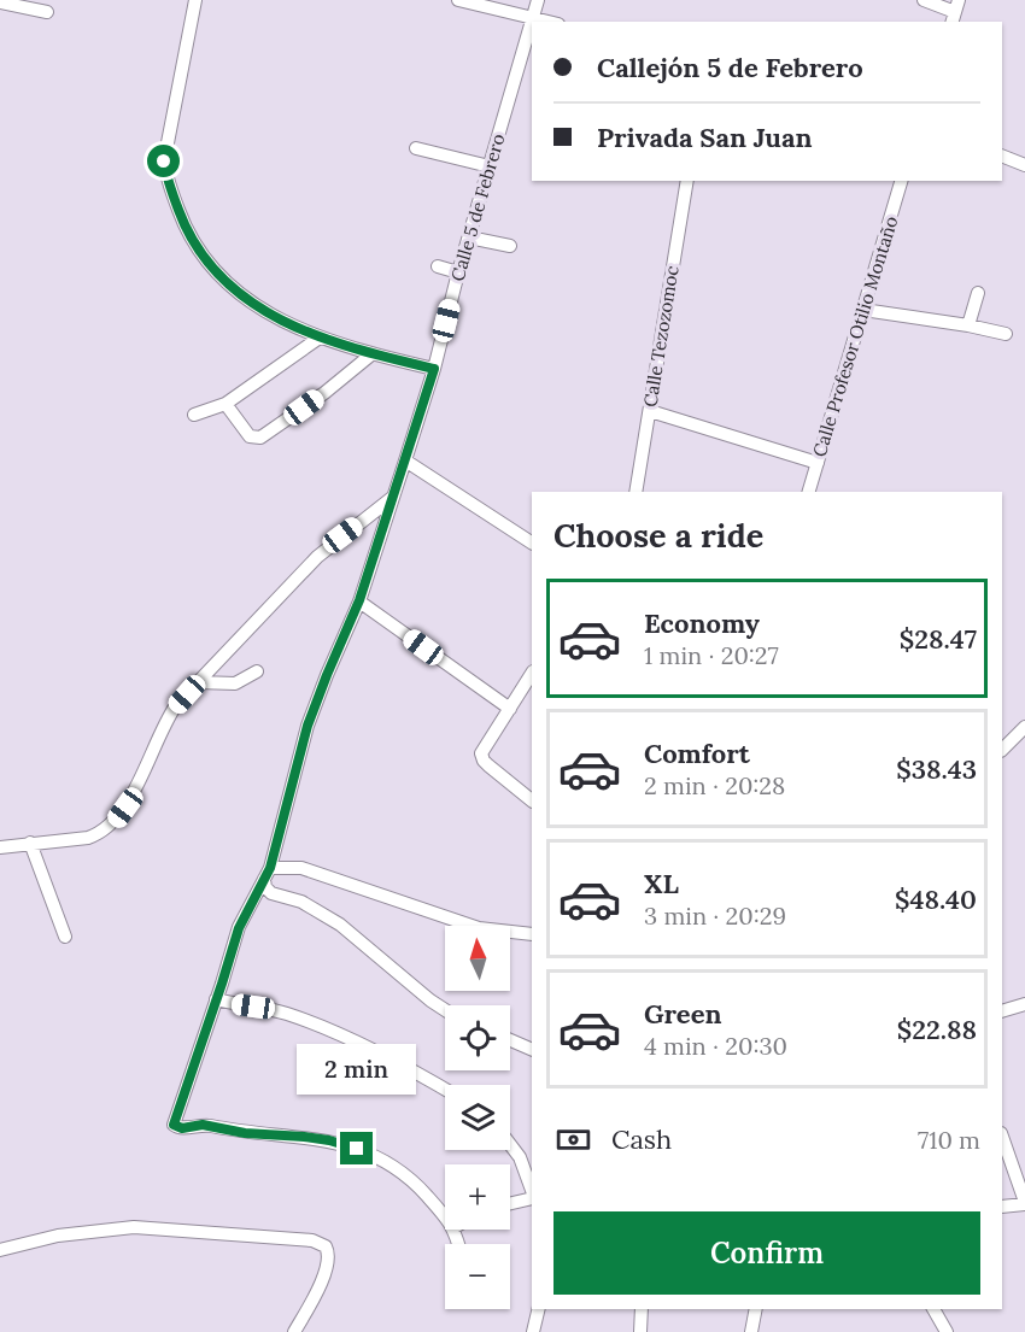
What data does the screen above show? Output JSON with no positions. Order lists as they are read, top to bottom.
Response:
{
  "streets": {
    "street": ["Calle 5 de Febrero", "Calle Tezozomoc", "Calle Profesor Otilio Montaño"]
  },
  "north": "top",
  "page": {
    "banner": ["Callejón 5 de Febrero", "Privada San Juan"],
    "heading": "Choose a ride",
    "list": [
      {
        "name": "Economy",
        "note": "1 min · 20:27",
        "value": "$28.47"
      },
      {
        "name": "Comfort",
        "note": "2 min · 20:28",
        "value": "$38.43"
      },
      {
        "name": "XL",
        "note": "3 min · 20:29",
        "value": "$48.40"
      },
      {
        "name": "Green",
        "note": "4 min · 20:30",
        "value": "$22.88"
      }
    ],
    "map_buttons": ["+", "−"],
    "bubble": "2 min",
    "pay": ["Cash", "710 m"],
    "buttons": "Confirm"
  }
}
